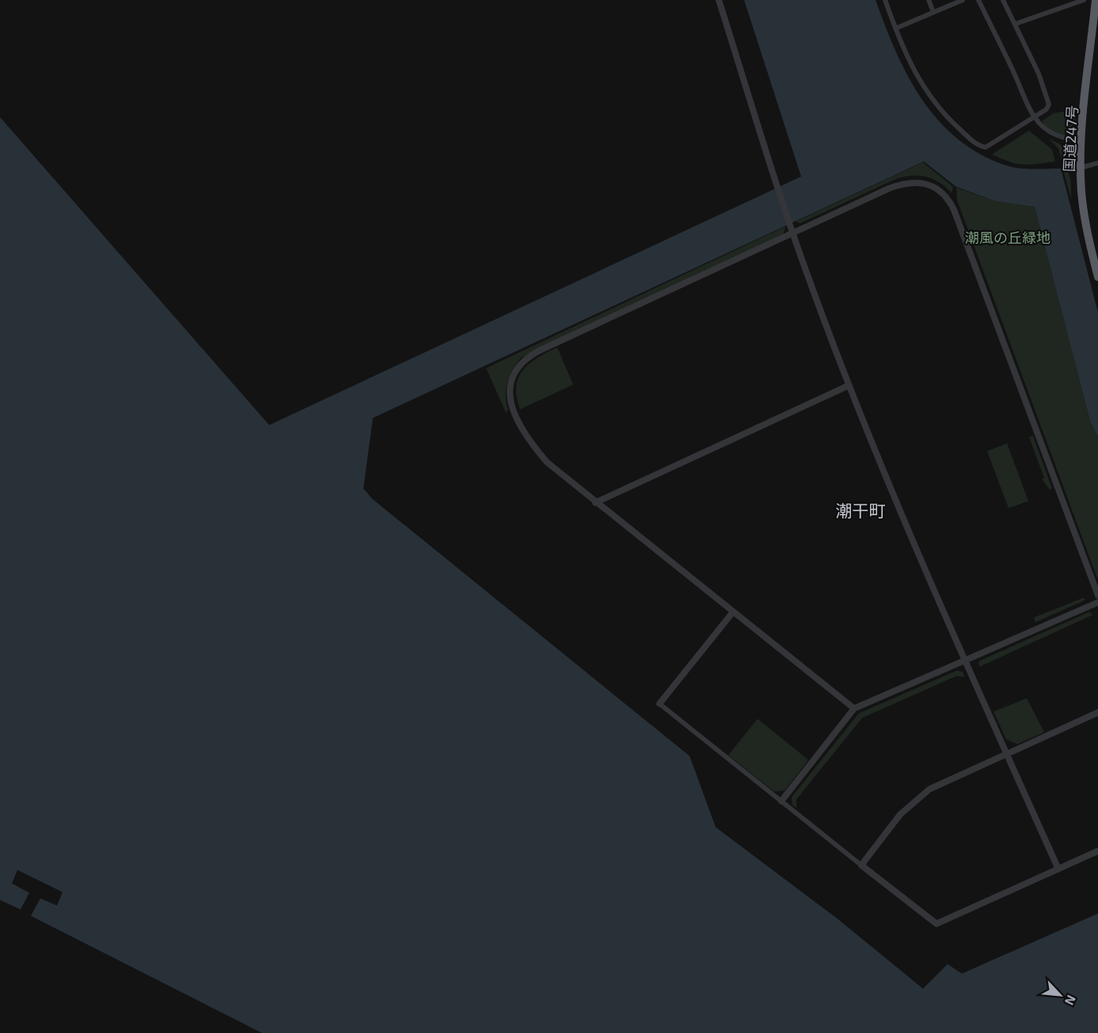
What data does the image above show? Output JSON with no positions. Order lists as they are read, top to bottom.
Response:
{
  "streets": {
    "highway": ["国道247号"]
  },
  "districts": ["潮干町"],
  "parks": ["潮風の丘緑地"],
  "north": "bottom right"
}
